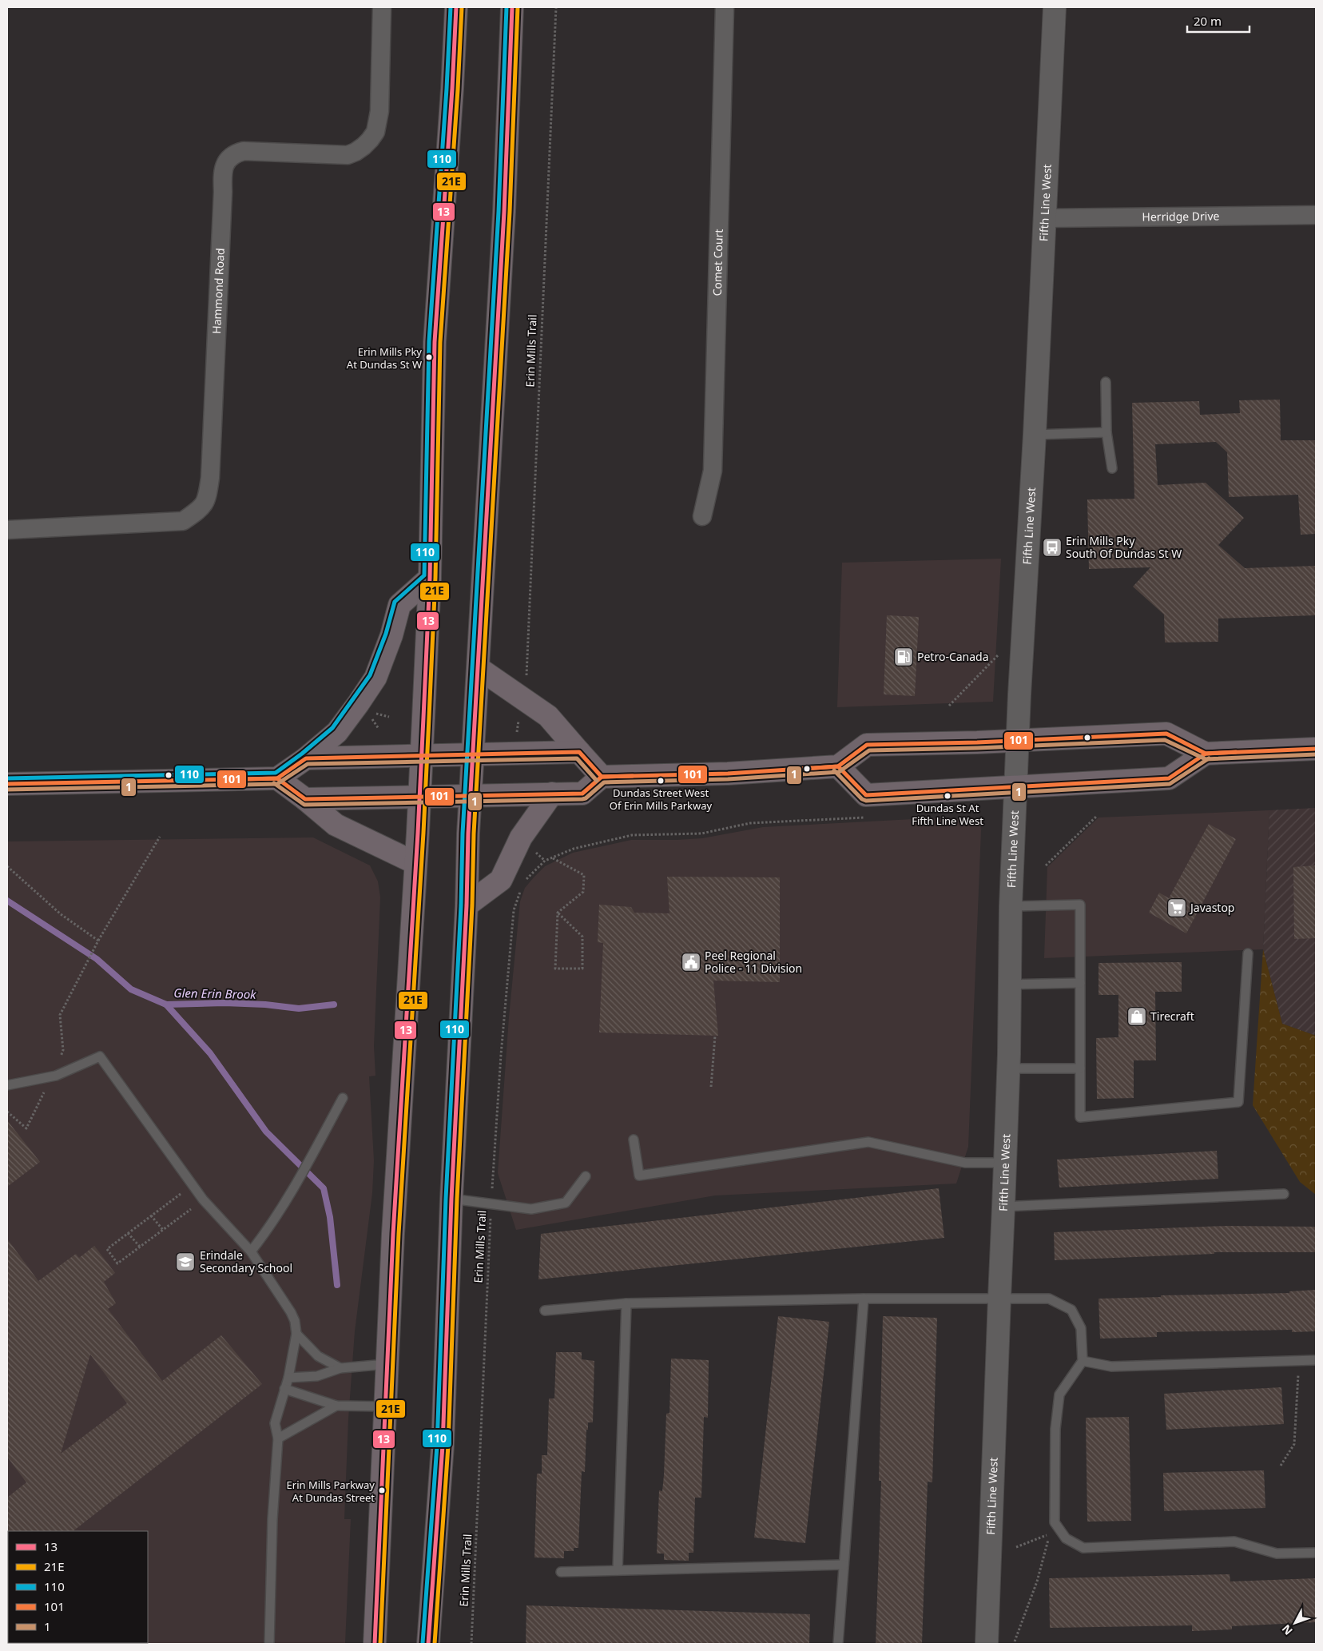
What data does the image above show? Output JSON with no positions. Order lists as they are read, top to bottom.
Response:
{
  "streets": {
    "street": [
      "Fifth Line West",
      "Herridge Drive",
      "Comet Court",
      "Hammond Road"
    ],
    "path": ["Erin Mills Trail"]
  },
  "crossings": [
    ["Fifth Line West", "Herridge Drive"]
  ],
  "water": ["Glen Erin Brook"],
  "places": {
    "other": [
      "Erin Mills Pky At Dundas St W",
      "Dundas Street West Of Erin Mills Parkway",
      "Dundas St At Fifth Line West",
      "Erin Mills Parkway At Dundas Street"
    ],
    "bus stop": ["Erin Mills Pky South Of Dundas St W"],
    "fuel station": ["Petro-Canada"],
    "supermarket": ["Javastop"],
    "public building": ["Peel Regional Police - 11 Division"],
    "shop": ["Tirecraft"],
    "school or university": ["Erindale Secondary School"]
  },
  "lines": [
    "transit line 13",
    "transit line 21E",
    "transit line 110",
    "transit line 101",
    "transit line 1"
  ],
  "legend": [
    "13",
    "21E",
    "110",
    "101",
    "1"
  ],
  "scale_bar": "20 m",
  "north": "bottom left"
}
